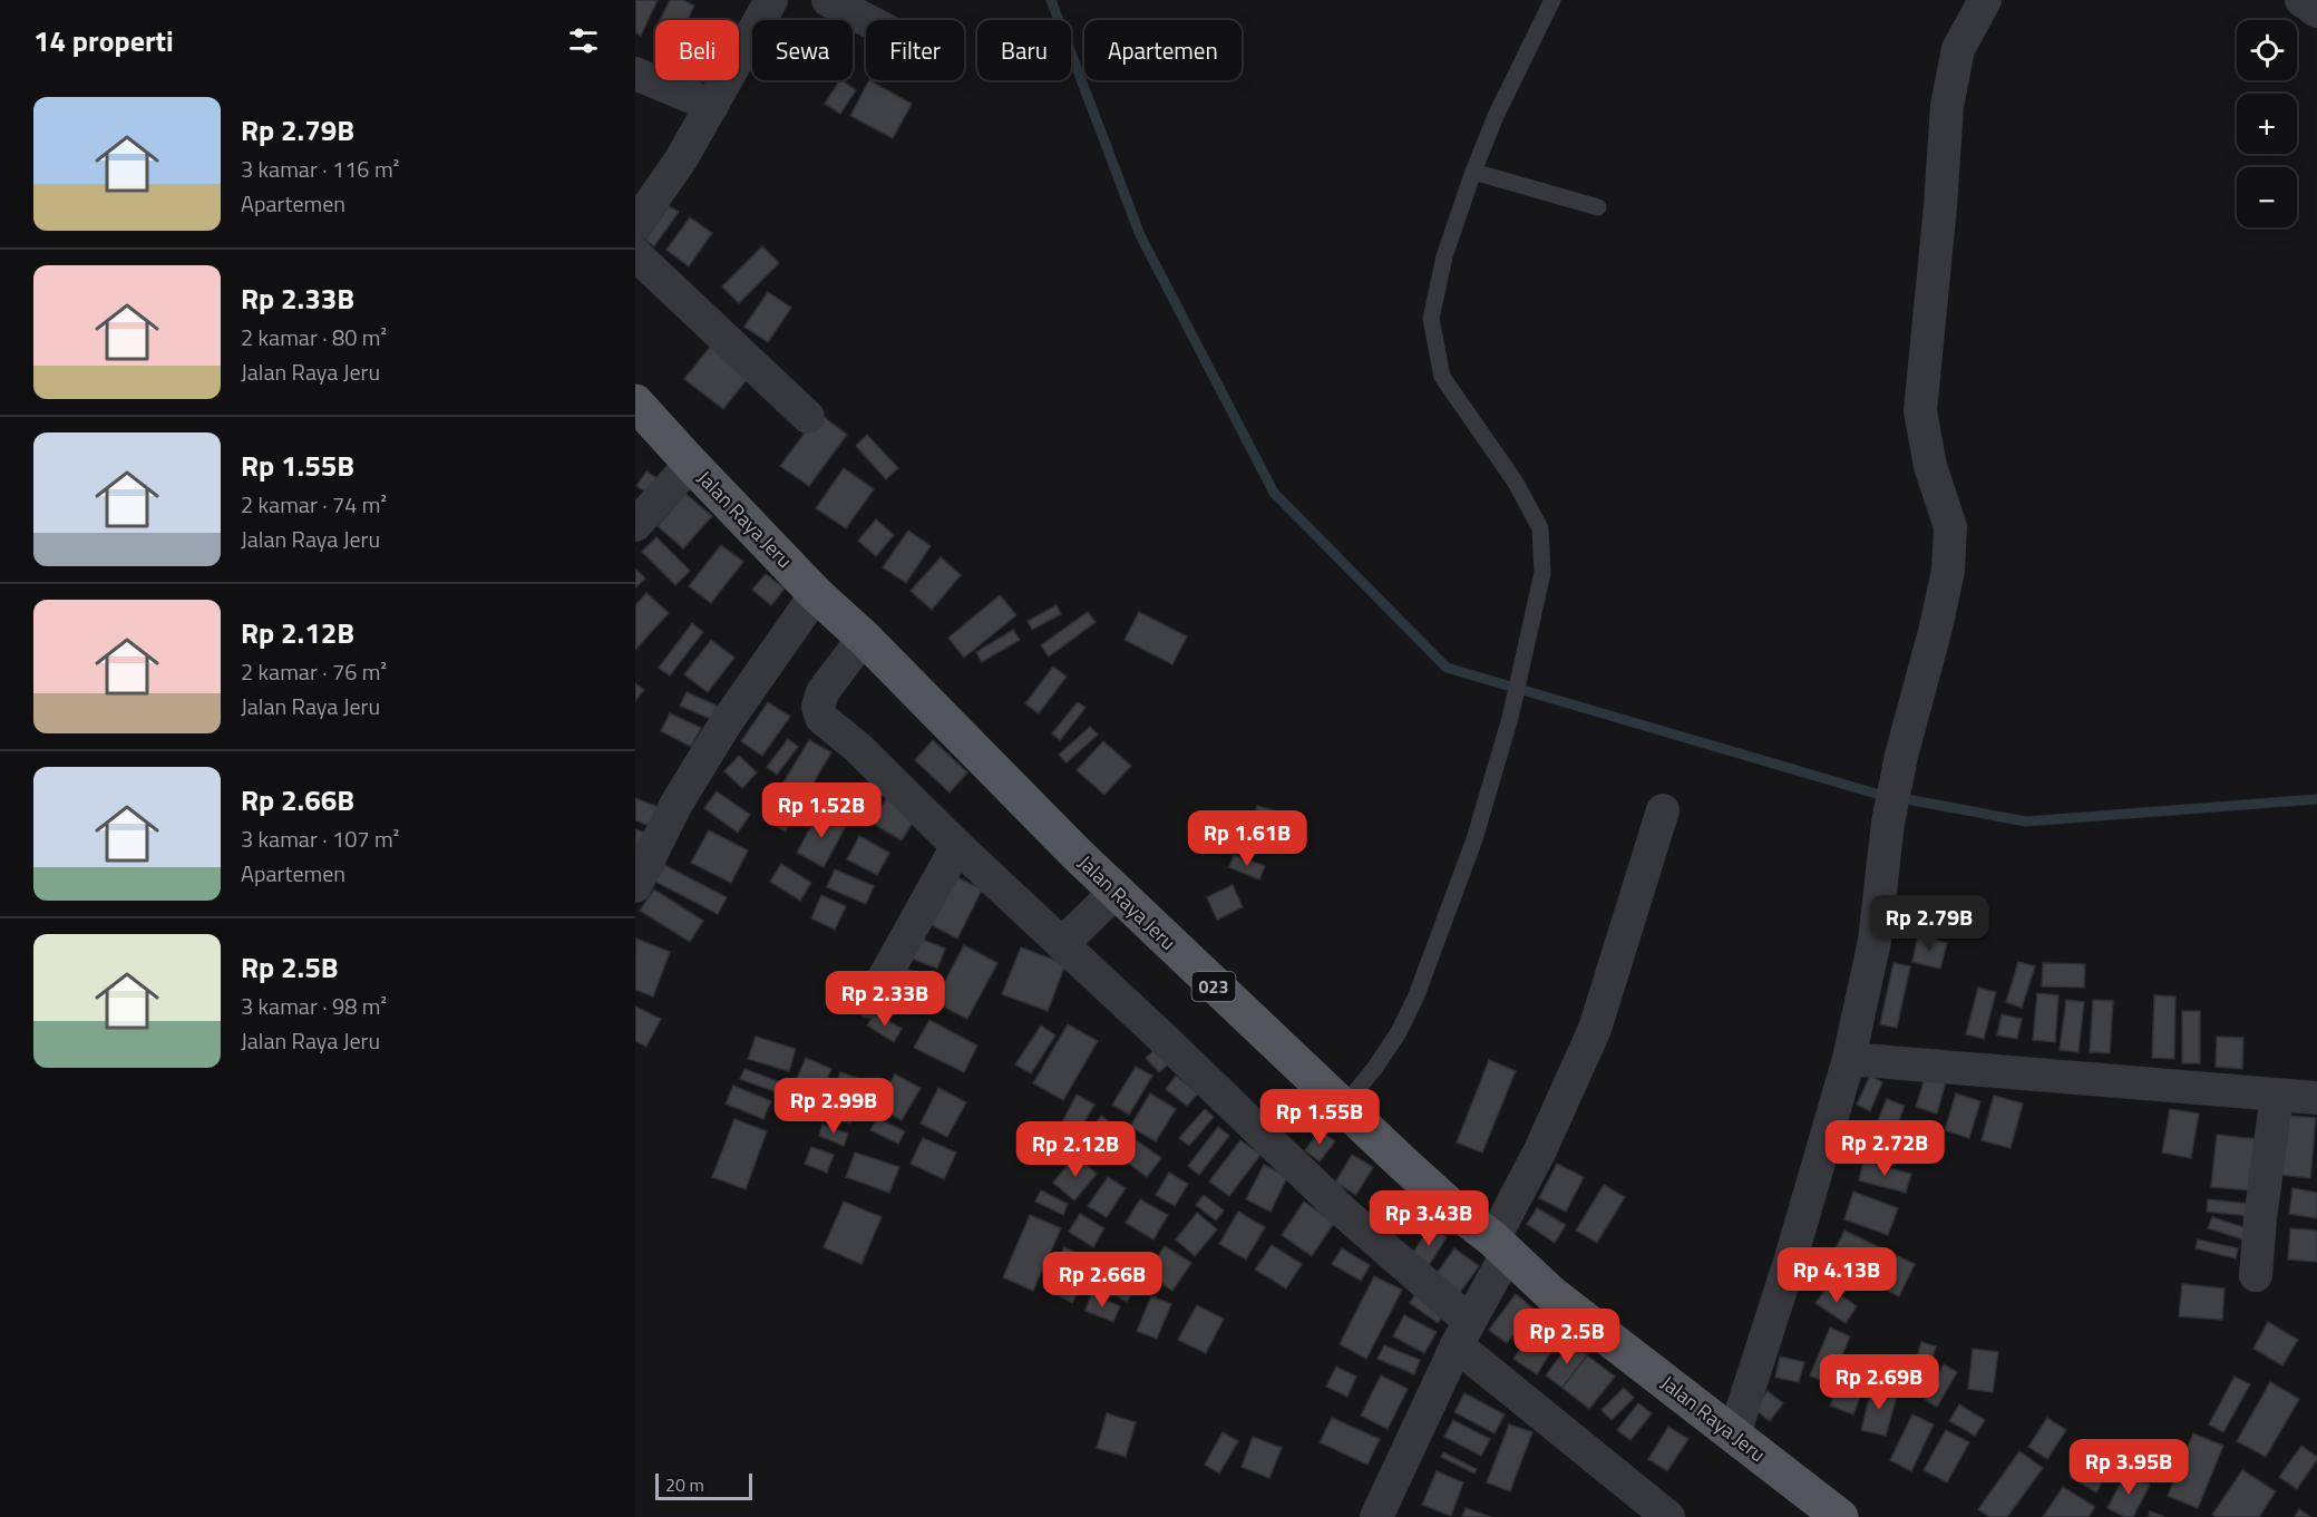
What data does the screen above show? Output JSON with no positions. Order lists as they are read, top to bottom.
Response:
{
  "streets": {
    "main road": ["Jalan Raya Jeru", "023"]
  },
  "scale_bar": "20 m",
  "page": {
    "heading": "14 properti",
    "map_buttons": ["+", "−"],
    "chip": [
      "Beli",
      "Sewa",
      "Filter",
      "Baru",
      "Apartemen"
    ],
    "list": [
      {
        "name": "Rp 2.79B",
        "note": "3 kamar · 116 m² · Apartemen"
      },
      {
        "name": "Rp 2.33B",
        "note": "2 kamar · 80 m² · Jalan Raya Jeru"
      },
      {
        "name": "Rp 1.55B",
        "note": "2 kamar · 74 m² · Jalan Raya Jeru"
      },
      {
        "name": "Rp 2.12B",
        "note": "2 kamar · 76 m² · Jalan Raya Jeru"
      },
      {
        "name": "Rp 2.66B",
        "note": "3 kamar · 107 m² · Apartemen"
      },
      {
        "name": "Rp 2.5B",
        "note": "3 kamar · 98 m² · Jalan Raya Jeru"
      }
    ],
    "price": [
      "Rp 1.52B",
      "Rp 1.61B",
      "Rp 2.79B",
      "Rp 2.33B",
      "Rp 2.99B",
      "Rp 1.55B",
      "Rp 2.72B",
      "Rp 2.12B",
      "Rp 3.43B",
      "Rp 4.13B",
      "Rp 2.66B",
      "Rp 2.5B",
      "Rp 2.69B",
      "Rp 3.95B"
    ],
    "scale": "20 m"
  }
}
